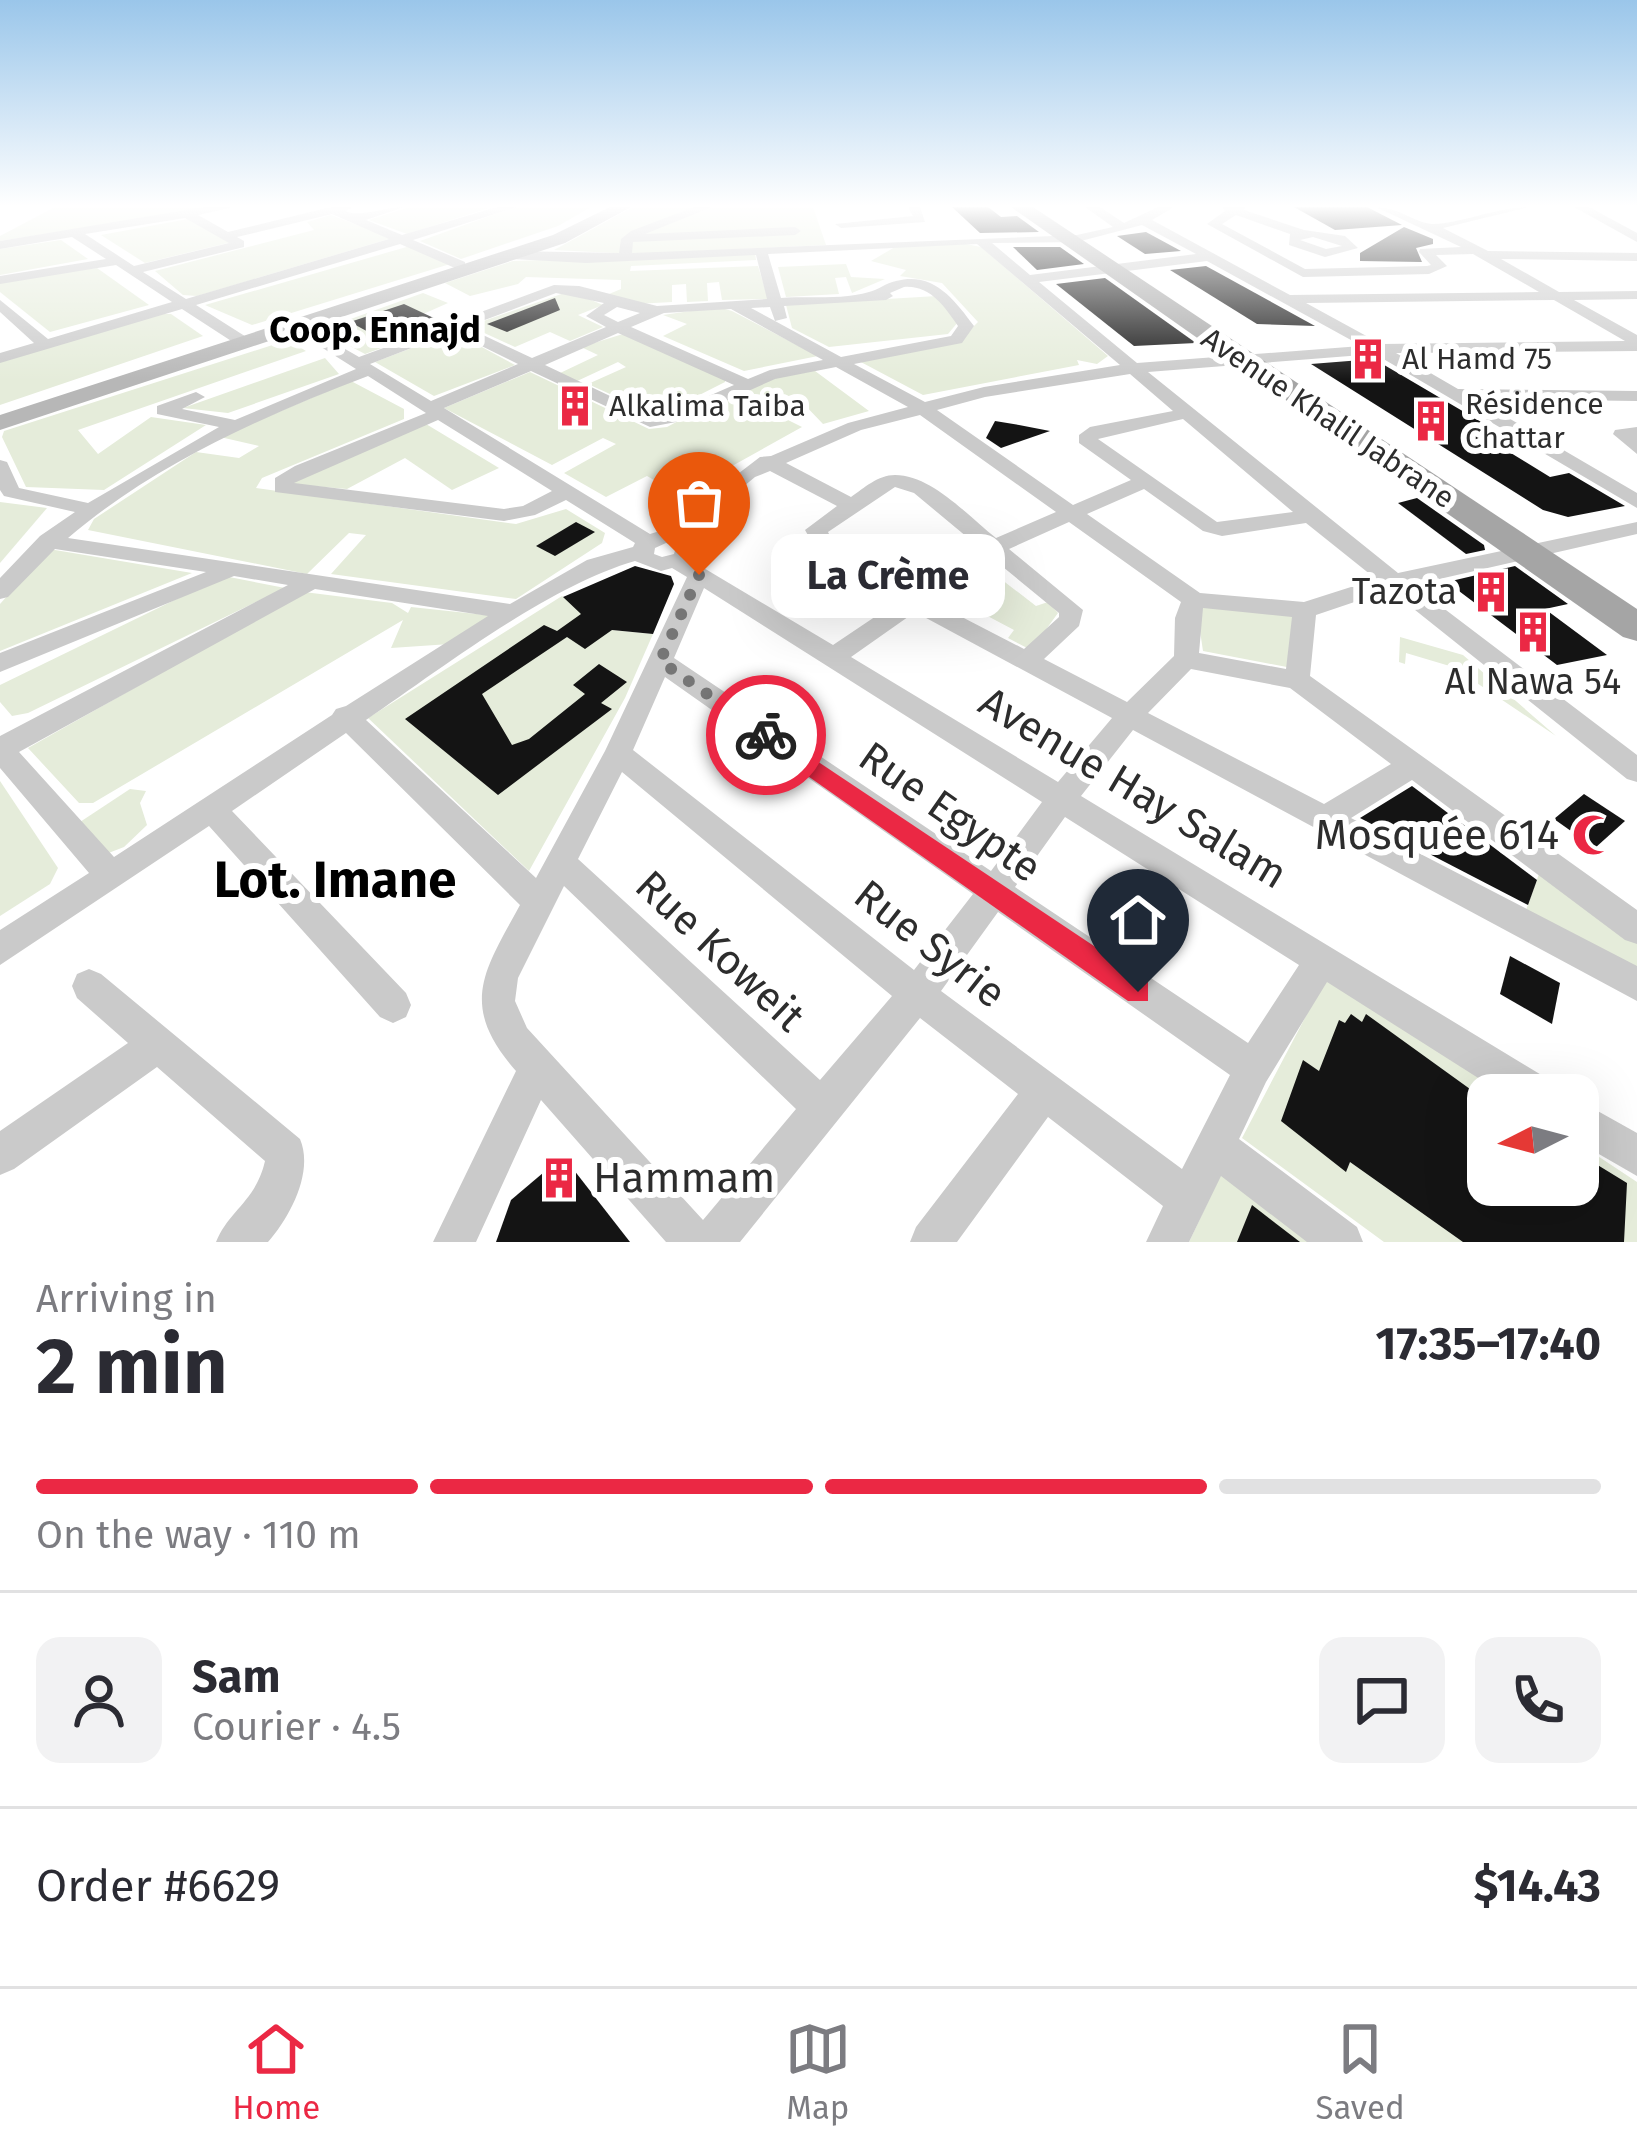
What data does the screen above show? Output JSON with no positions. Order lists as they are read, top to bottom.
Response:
{
  "streets": {
    "main road": ["Avenue Khalil Jabrane"],
    "street": [
      "Avenue Hay Salam",
      "Rue Egypte",
      "Rue Syrie",
      "Rue Koweit"
    ]
  },
  "districts": ["Coop. Ennajd", "Lot. Imane"],
  "places": {
    "building": [
      "Al Hamd 75",
      "Alkalima Taiba",
      "Résidence Chattar",
      "Tazota",
      "Al Nawa 54",
      "Hammam"
    ],
    "other": ["La Crème"],
    "mosque": ["Mosquée 614"]
  },
  "north": "left",
  "page": {
    "bubble": "La Crème",
    "heading": ["2 min", "Arriving in", "17:35–17:40"],
    "panel": [
      "Sam",
      "Courier · 4.5",
      "Order #6629",
      "$14.43"
    ],
    "bar": "On the way · 110 m",
    "tabs": ["Home", "Map", "Saved"]
  }
}
